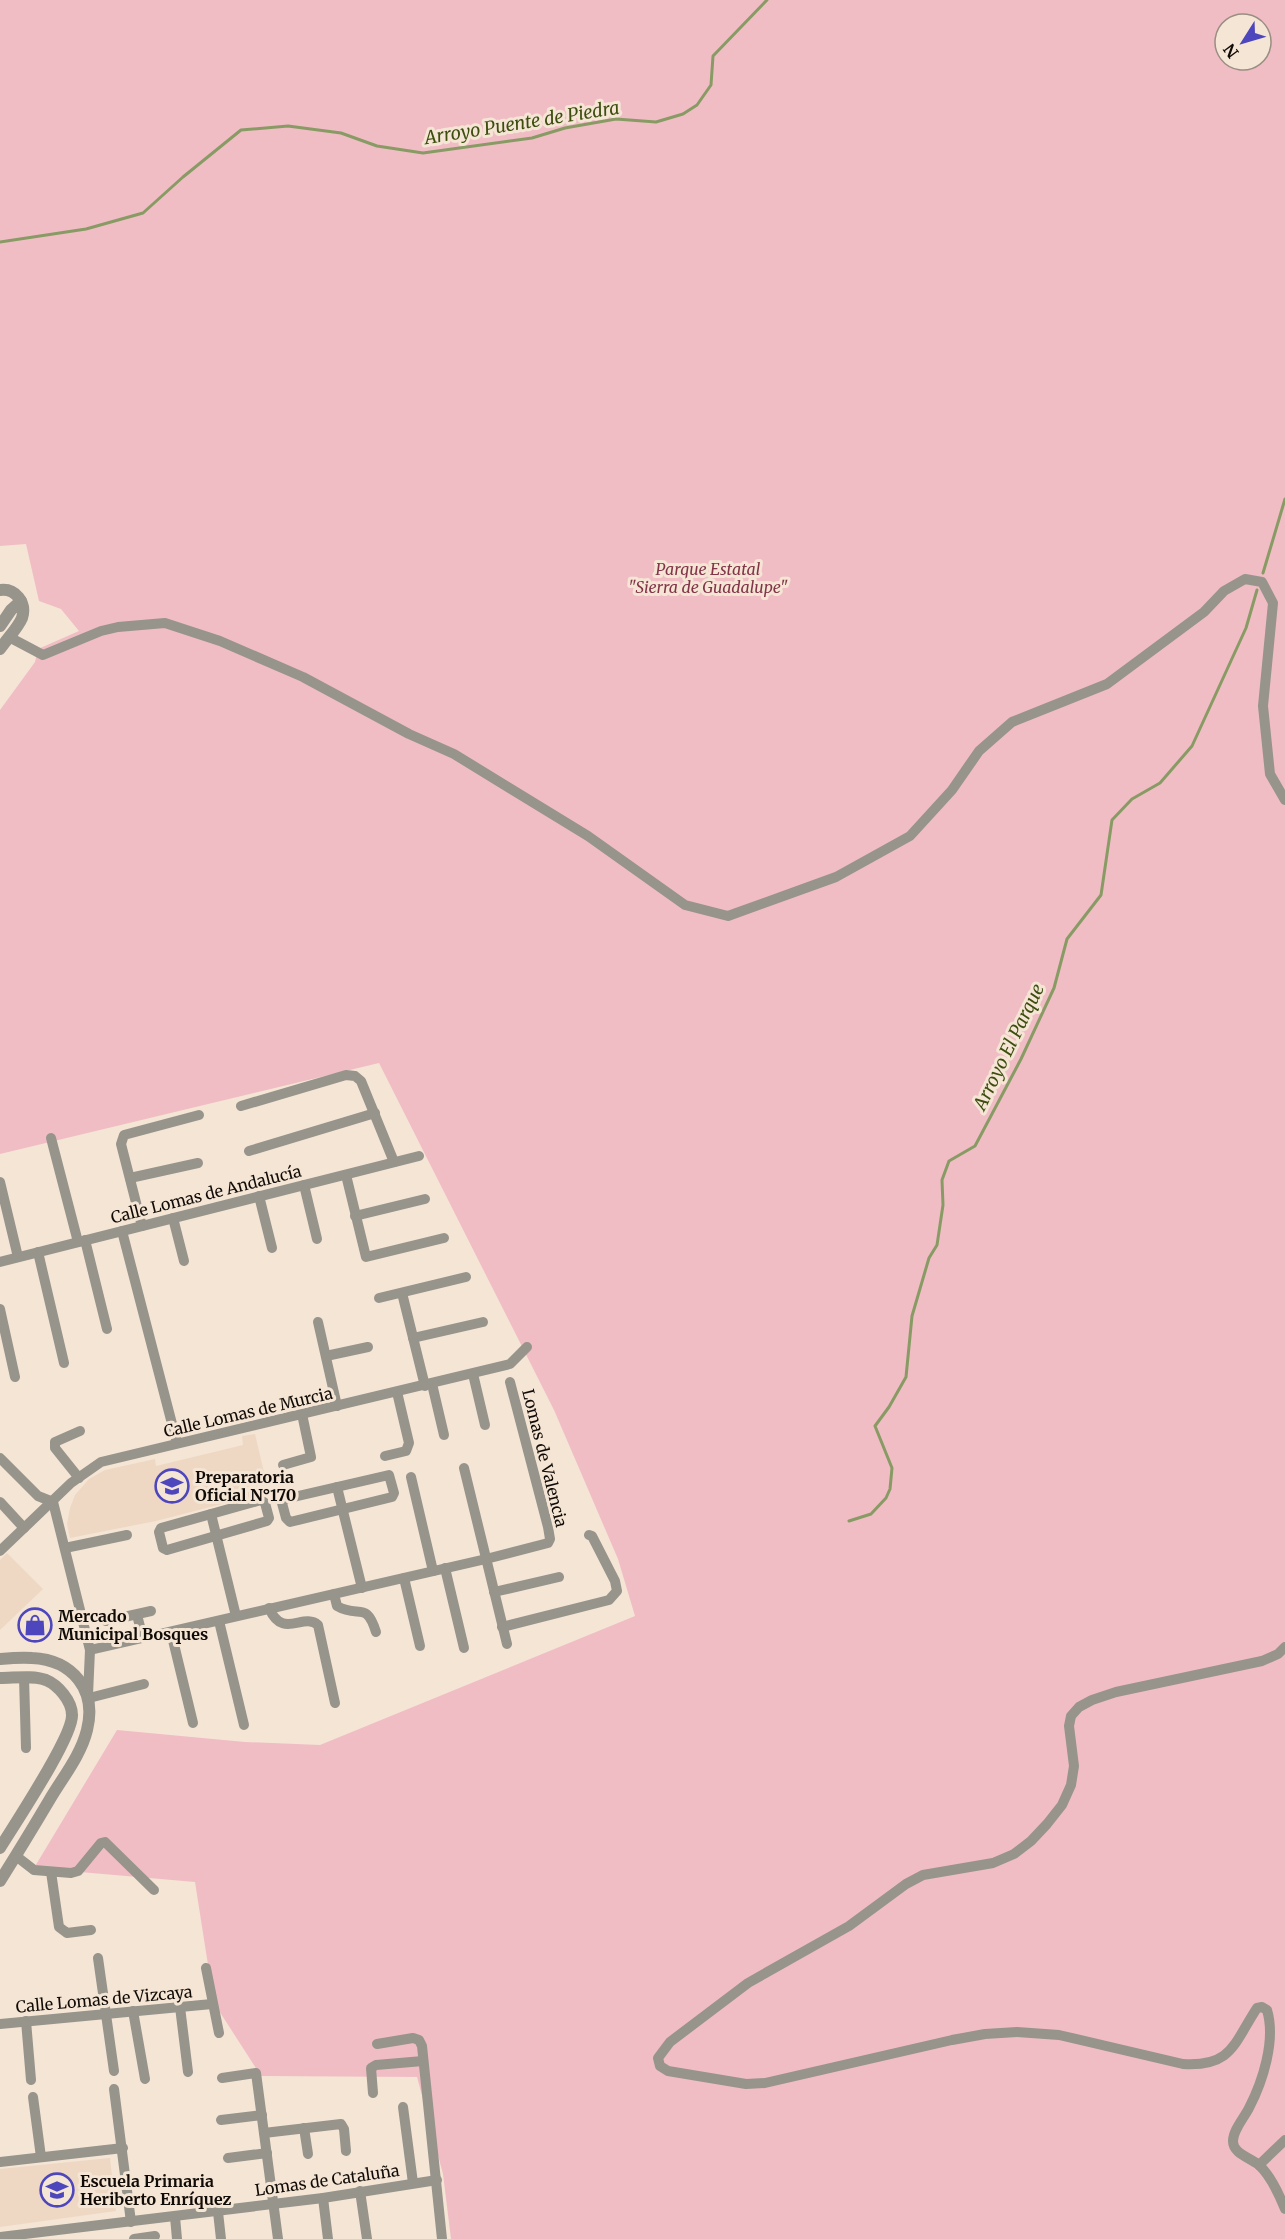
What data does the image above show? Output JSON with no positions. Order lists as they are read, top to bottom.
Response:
{
  "streets": {
    "street": [
      "Calle Lomas de Andalucía",
      "Calle Lomas de Murcia",
      "Lomas de Valencia",
      "Calle Lomas de Vizcaya",
      "Lomas de Cataluña"
    ]
  },
  "water": ["Arroyo Puente de Piedra", "Arroyo El Parque"],
  "parks": ["Parque Estatal \"Sierra de Guadalupe\""],
  "places": {
    "school or university": ["Preparatoria Oficial N°170", "Escuela Primaria Heriberto Enríquez"],
    "shop": ["Mercado Municipal Bosques"]
  },
  "north": "bottom left"
}
